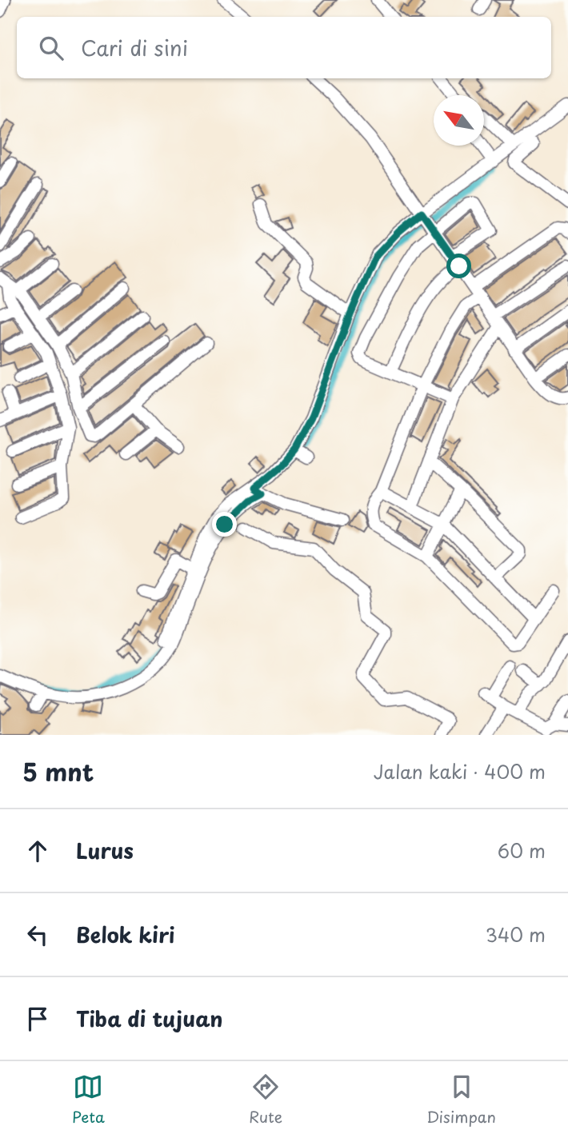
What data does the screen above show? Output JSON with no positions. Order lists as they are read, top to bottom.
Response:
{
  "north": "top left",
  "page": {
    "search": "Cari di sini",
    "heading": ["5 mnt", "Jalan kaki · 400 m"],
    "list": [
      ["Lurus", "60 m"],
      ["Belok kiri", "340 m"],
      "Tiba di tujuan"
    ],
    "nav": ["Peta", "Rute", "Disimpan"]
  }
}
